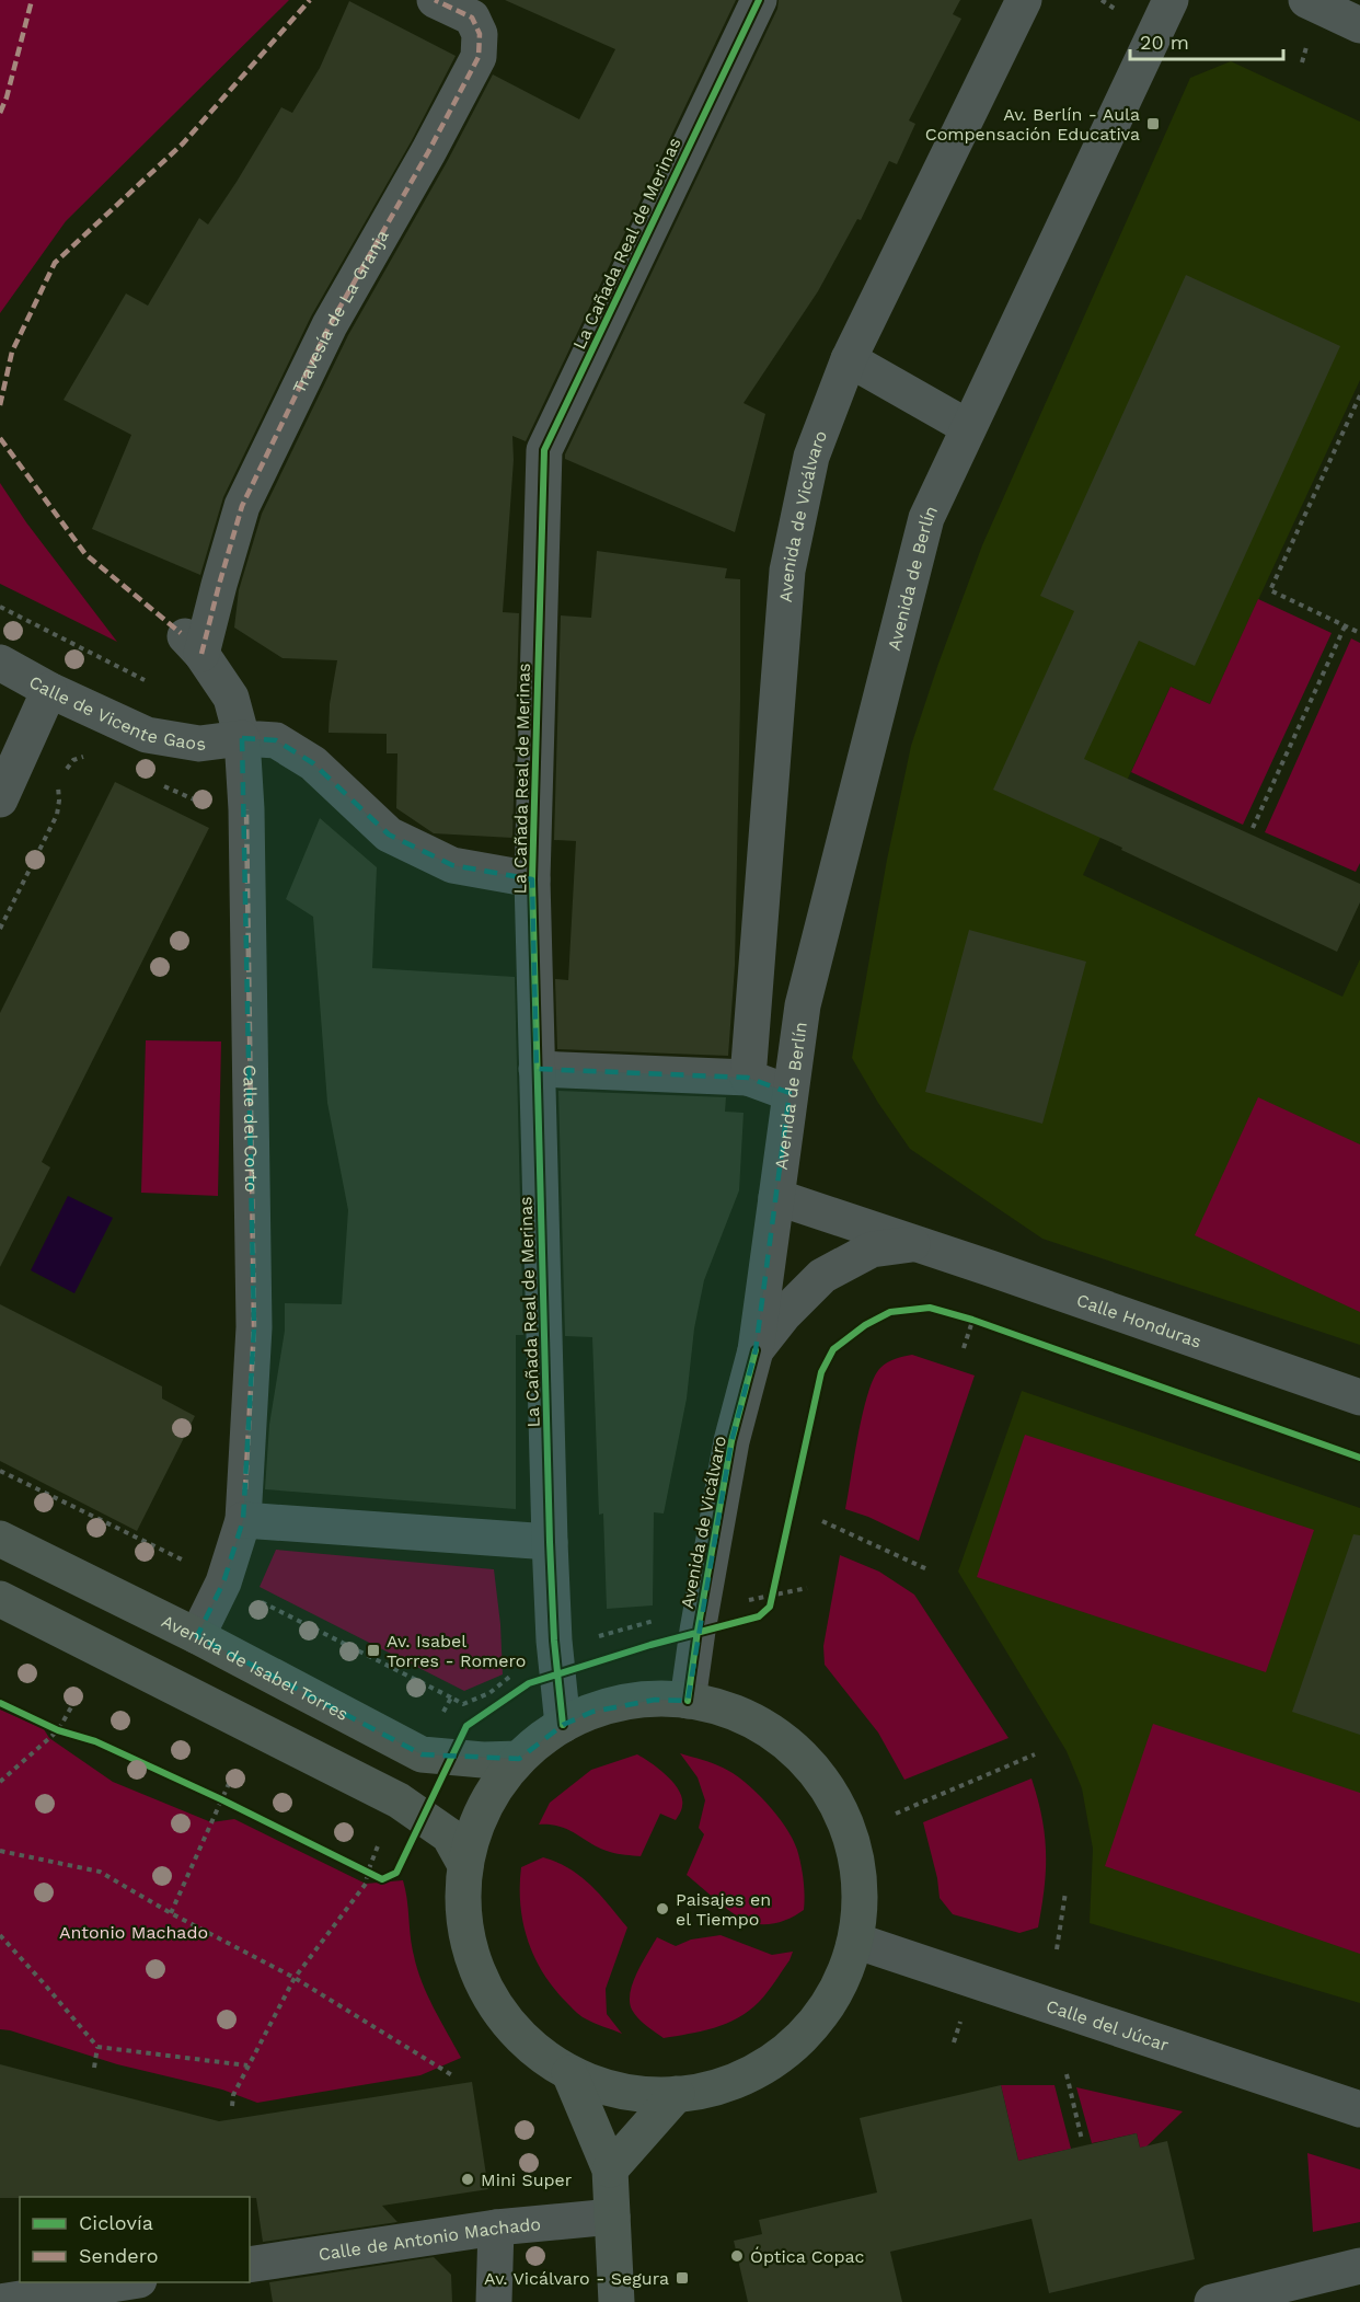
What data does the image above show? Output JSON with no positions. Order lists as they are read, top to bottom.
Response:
{
  "streets": {
    "street": [
      "La Cañada Real de Merinas",
      "Travesía de La Granja",
      "Avenida de Vicálvaro",
      "Avenida de Berlín",
      "Calle de Vicente Gaos",
      "Calle del Corto",
      "Calle Honduras",
      "Avenida de Isabel Torres",
      "Calle del Júcar",
      "Calle de Antonio Machado"
    ]
  },
  "crossings": [
    ["La Cañada Real de Merinas", "Calle de Vicente Gaos"],
    ["Travesía de La Granja", "Calle del Corto"],
    ["Avenida de Vicálvaro", "Avenida de Berlín"],
    ["Avenida de Vicálvaro", "Calle Honduras"],
    ["Avenida de Berlín", "Calle Honduras"],
    ["Calle de Vicente Gaos", "Calle del Corto"],
    ["Calle del Corto", "Avenida de Isabel Torres"]
  ],
  "parks": ["Antonio Machado"],
  "places": {
    "transit": ["Av. Berlín - Aula Compensación Educativa", "Av. Isabel Torres - Romero", "Av. Vicálvaro - Segura"],
    "other": ["Paisajes en el Tiempo", "Mini Super", "Óptica Copac"]
  },
  "legend": ["Ciclovía", "Sendero"],
  "scale_bar": "20 m"
}
